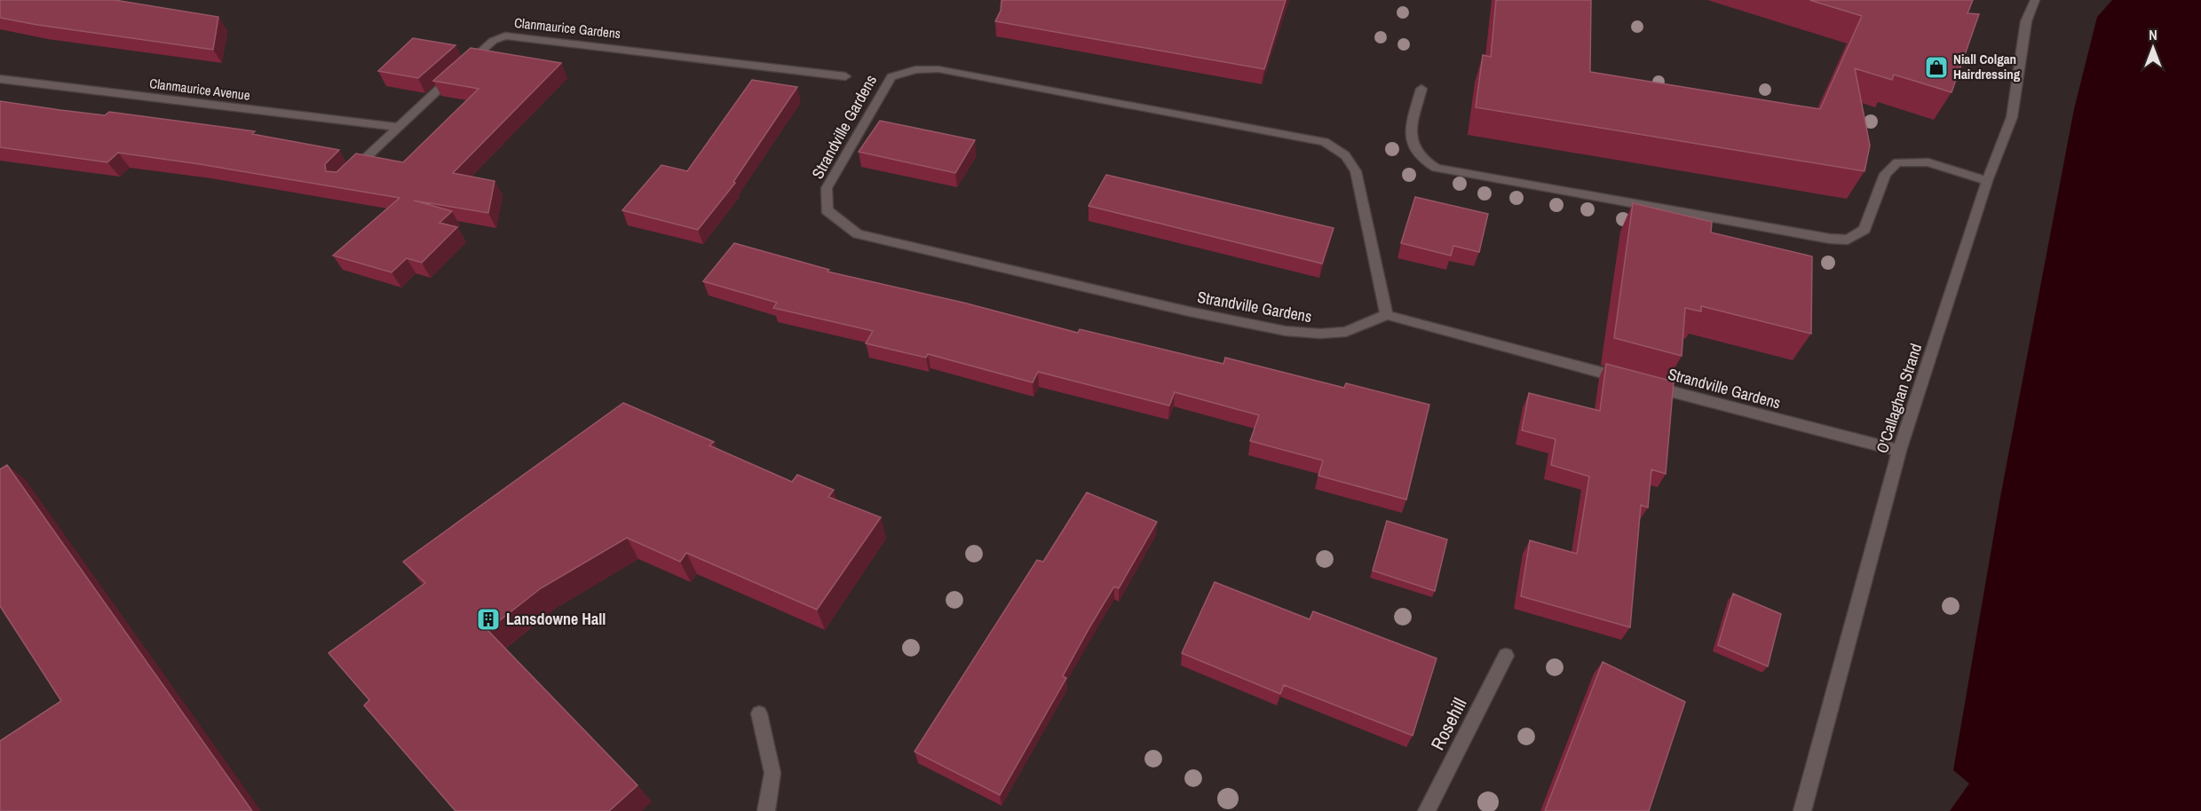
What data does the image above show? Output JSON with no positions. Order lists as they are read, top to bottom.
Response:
{
  "streets": {
    "street": [
      "Clanmaurice Gardens",
      "Clanmaurice Avenue",
      "Strandville Gardens",
      "O'Callaghan Strand",
      "Rosehill"
    ]
  },
  "crossings": [
    ["Clanmaurice Gardens", "Clanmaurice Avenue"],
    ["Strandville Gardens", "O'Callaghan Strand"]
  ],
  "places": {
    "shop": ["Niall Colgan Hairdressing"],
    "building": ["Lansdowne Hall"]
  },
  "north": "top"
}
